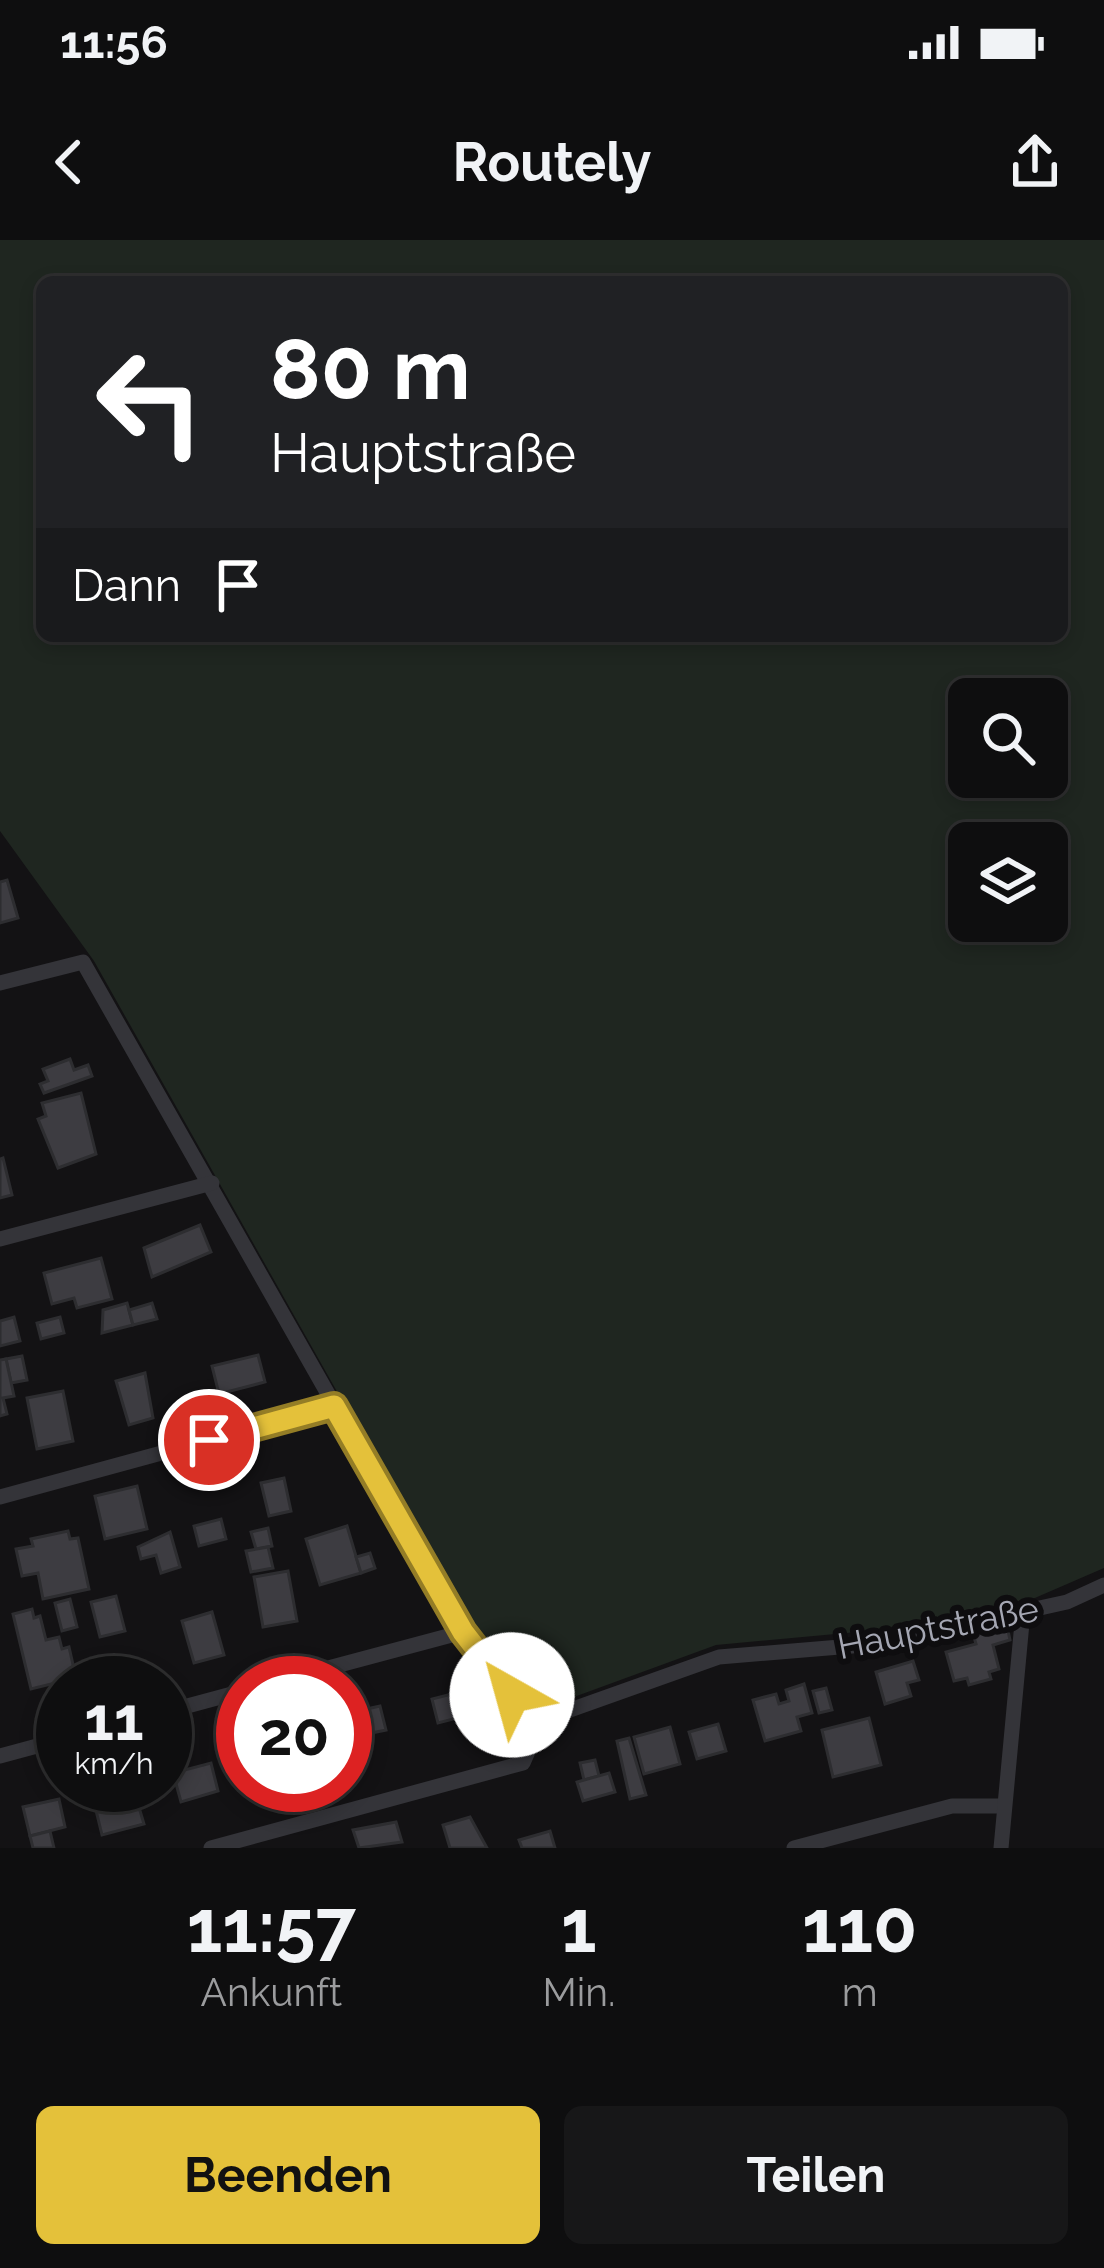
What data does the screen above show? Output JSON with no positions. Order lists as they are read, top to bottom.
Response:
{
  "streets": {
    "lane": ["Hauptstraße"]
  },
  "page": {
    "status": "11:56",
    "header": "Routely",
    "turn": ["80 m", "Hauptstraße"],
    "then": "Dann",
    "speed": "11 km/h",
    "limit": "20",
    "eta": [
      "11:57",
      "Ankunft",
      "1",
      "Min.",
      "110",
      "m"
    ],
    "buttons": ["Beenden", "Teilen"]
  }
}
